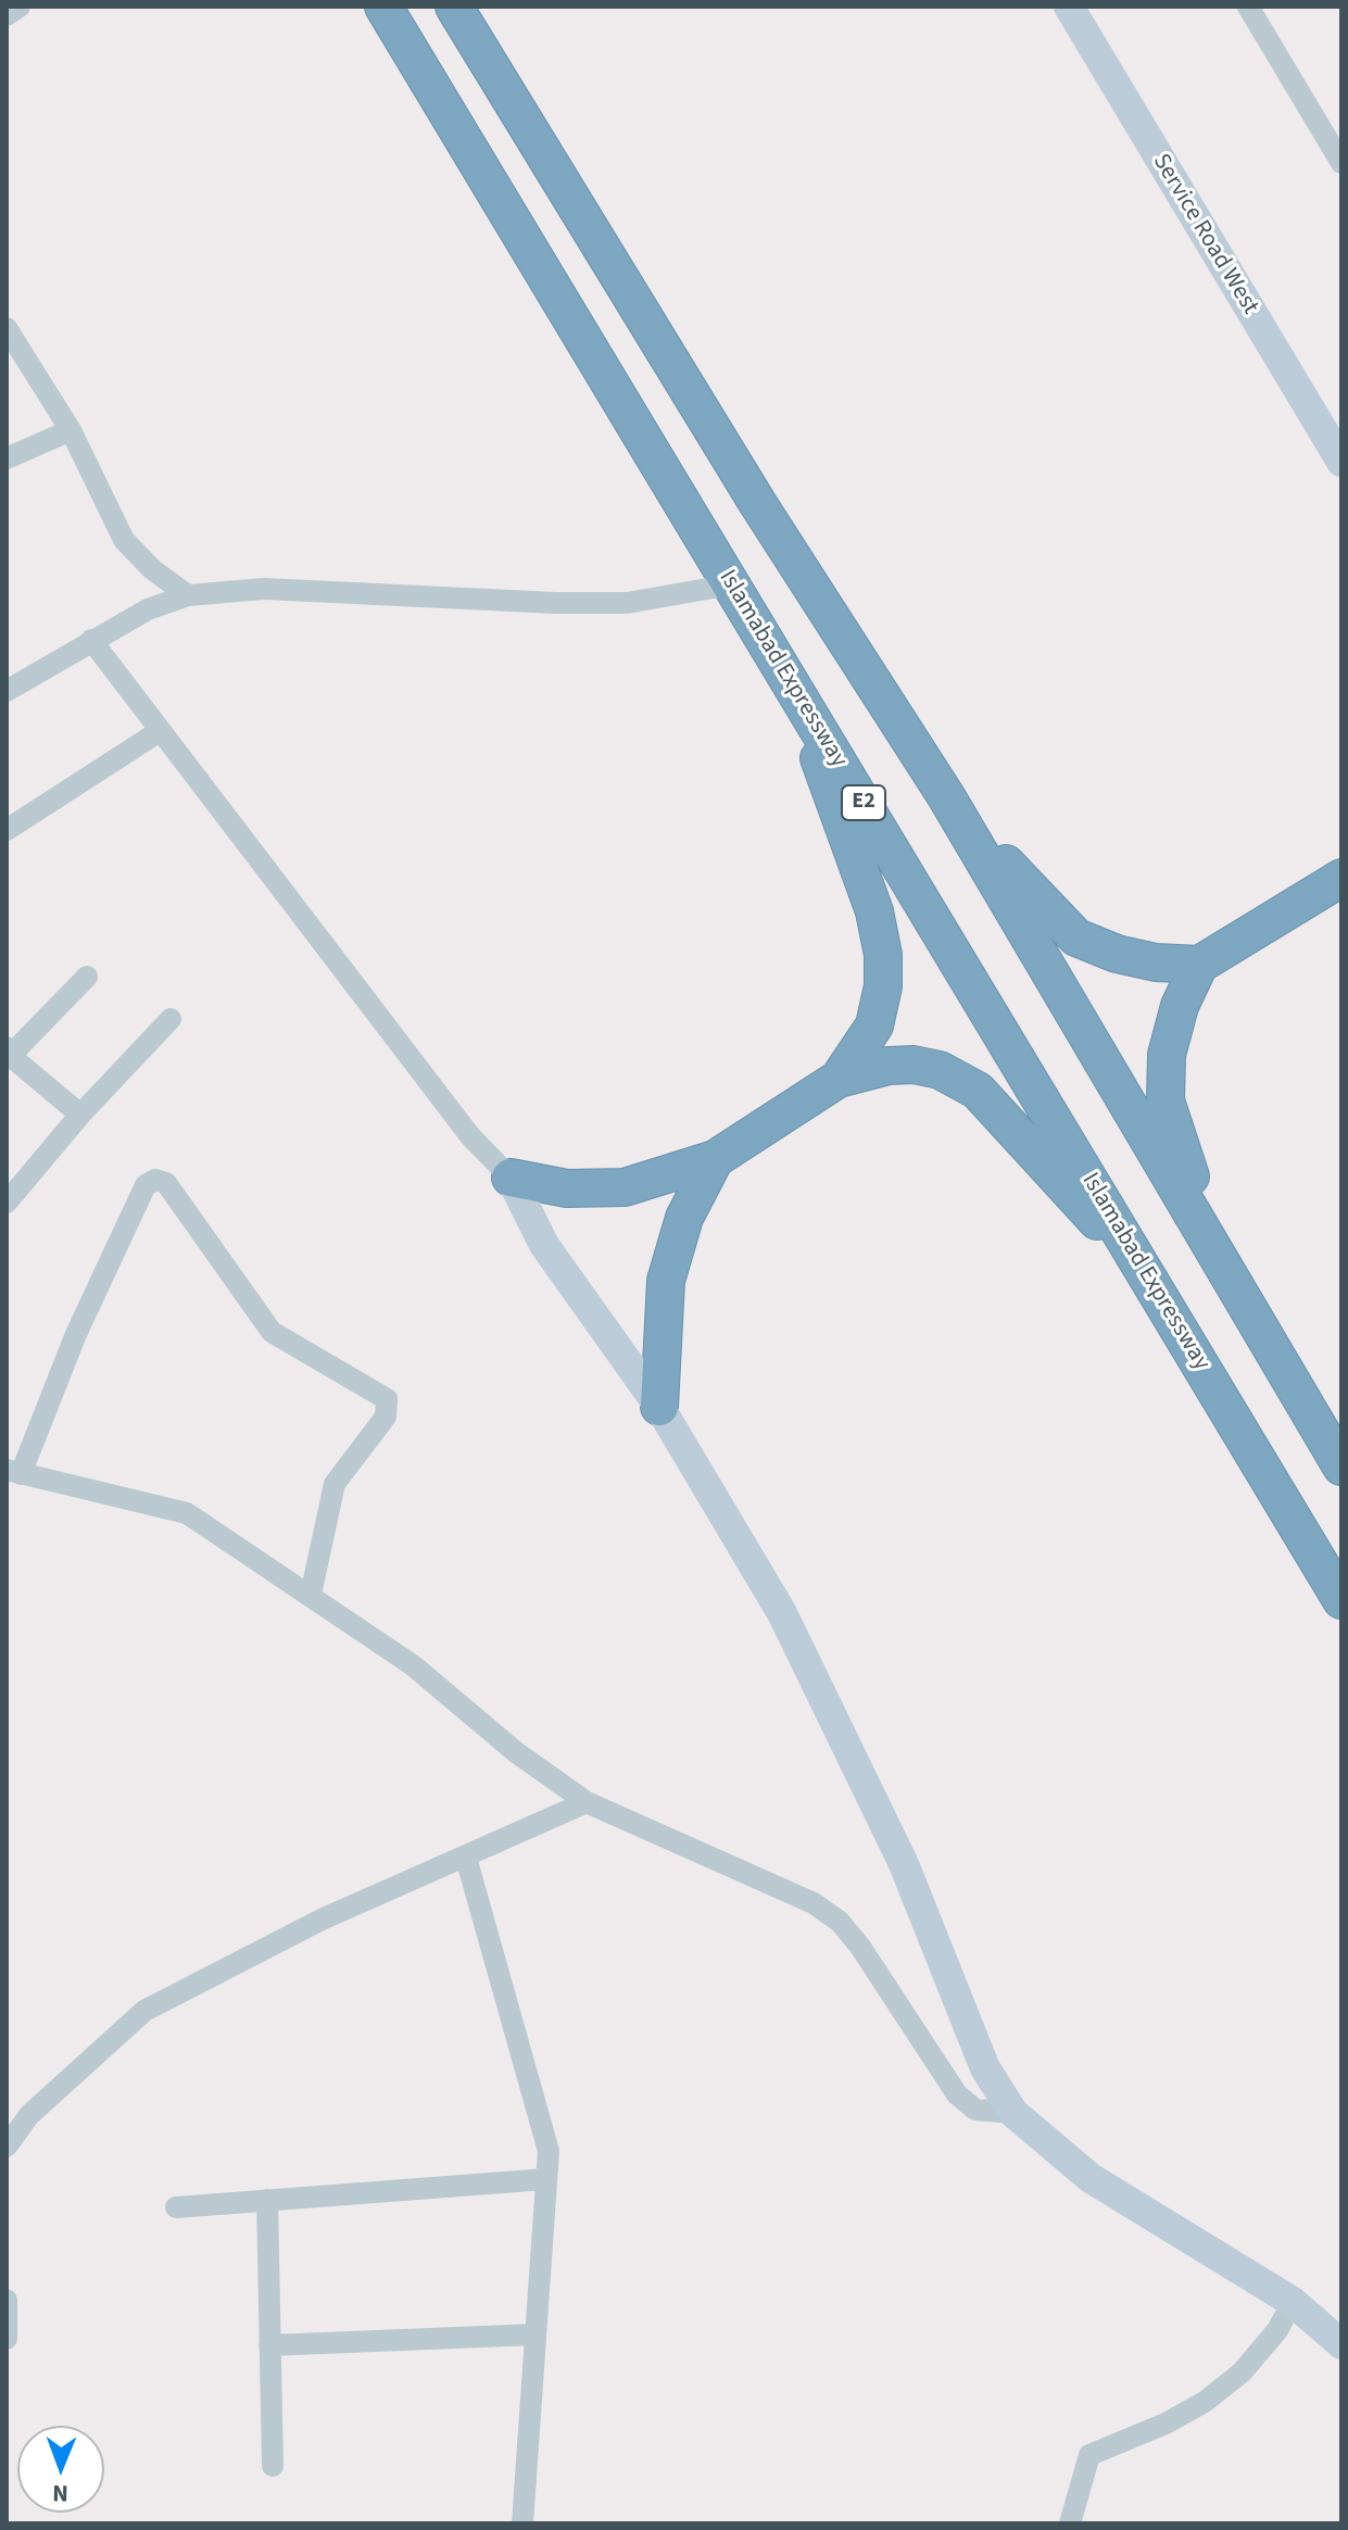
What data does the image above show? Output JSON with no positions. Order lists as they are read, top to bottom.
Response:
{
  "streets": {
    "highway": ["Islamabad Expressway", "E2"],
    "street": ["Service Road West"]
  },
  "north": "bottom"
}
